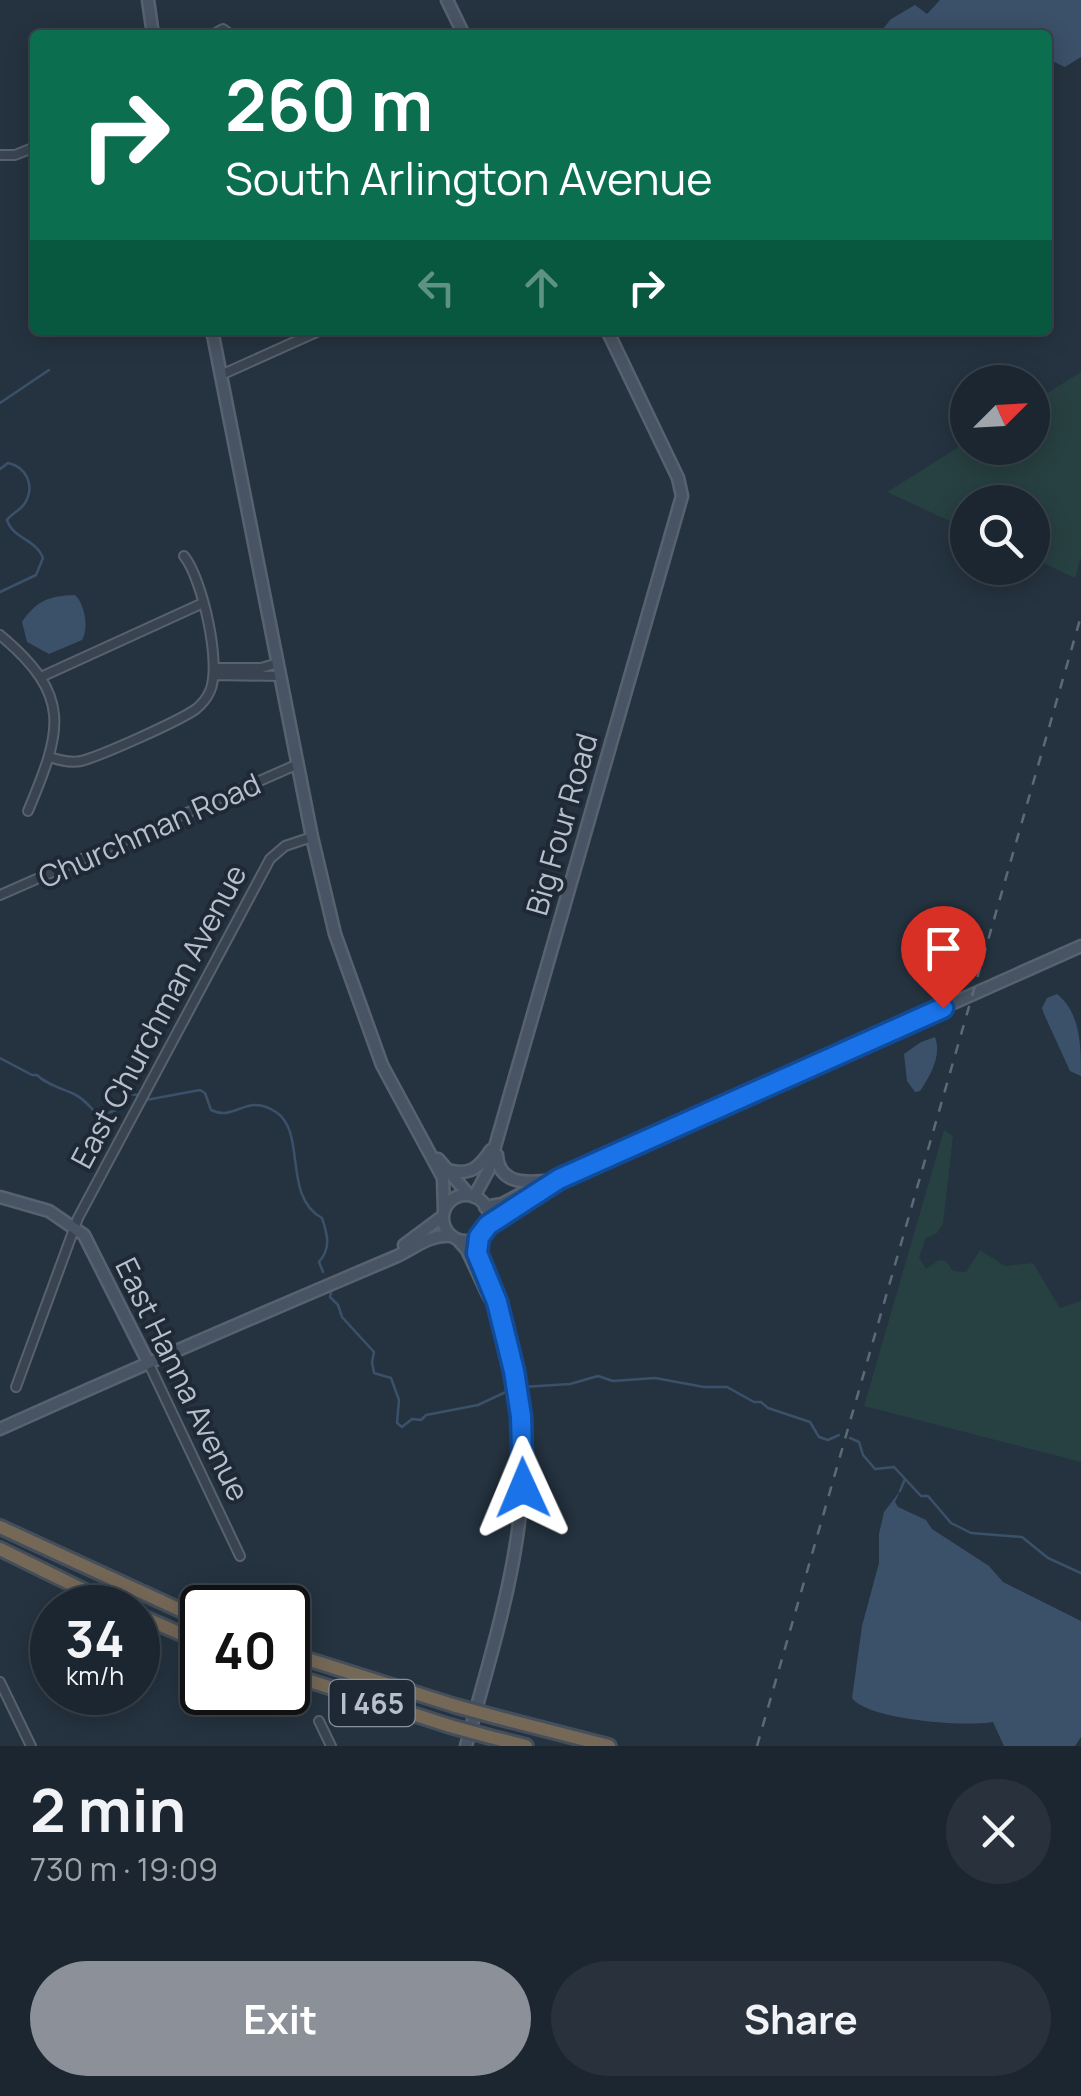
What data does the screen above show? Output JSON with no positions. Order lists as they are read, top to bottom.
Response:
{
  "streets": {
    "highway": ["I 465"],
    "street": [
      "Big Four Road",
      "Churchman Road",
      "East Churchman Avenue",
      "East Hanna Avenue"
    ]
  },
  "crossings": [
    ["East Churchman Avenue", "East Hanna Avenue"]
  ],
  "north": "top right",
  "page": {
    "turn": ["260 m", "South Arlington Avenue"],
    "speed": "34 km/h",
    "limit": "40",
    "heading": ["2 min", "730 m · 19:09"],
    "buttons": ["Exit", "Share"]
  }
}
